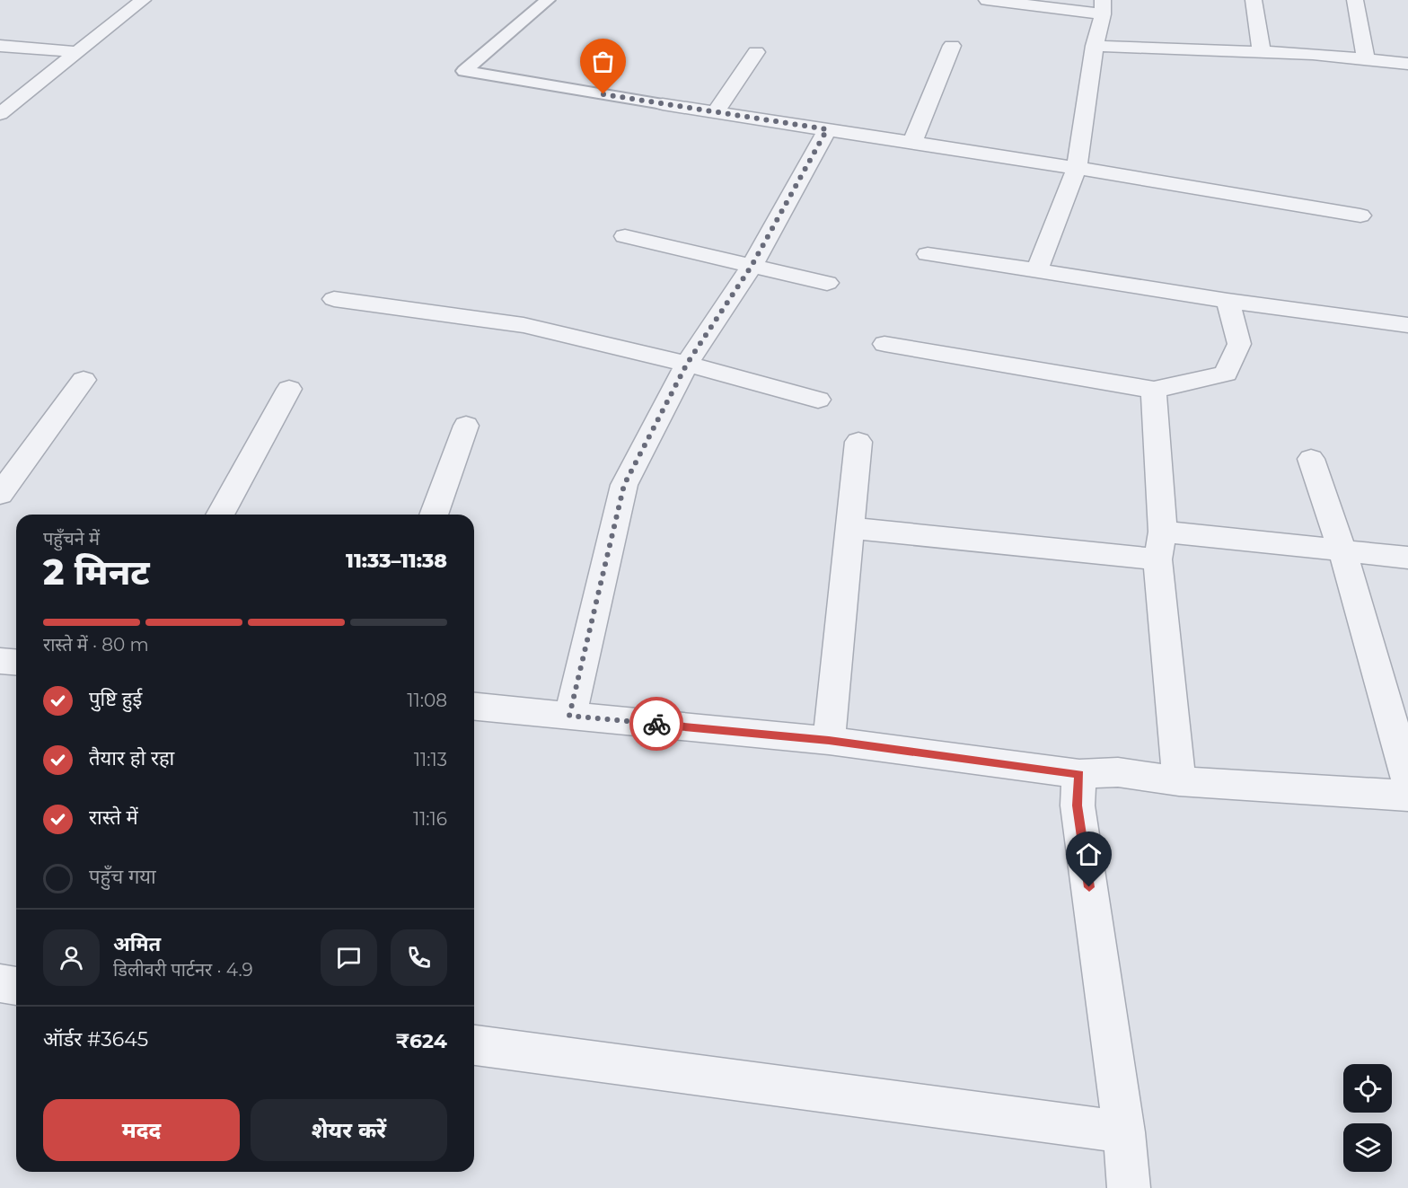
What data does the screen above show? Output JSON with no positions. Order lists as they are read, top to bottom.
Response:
{
  "page": {
    "heading": ["2 मिनट", "पहुँचने में", "11:33–11:38"],
    "panel": [
      "अमित",
      "डिलीवरी पार्टनर · 4.9",
      "ऑर्डर #3645",
      "₹624"
    ],
    "bar": "रास्ते में · 80 m",
    "list": [
      ["पुष्टि हुई", "11:08"],
      ["तैयार हो रहा", "11:13"],
      ["रास्ते में", "11:16"],
      "पहुँच गया"
    ],
    "buttons": ["मदद", "शेयर करें"]
  }
}
